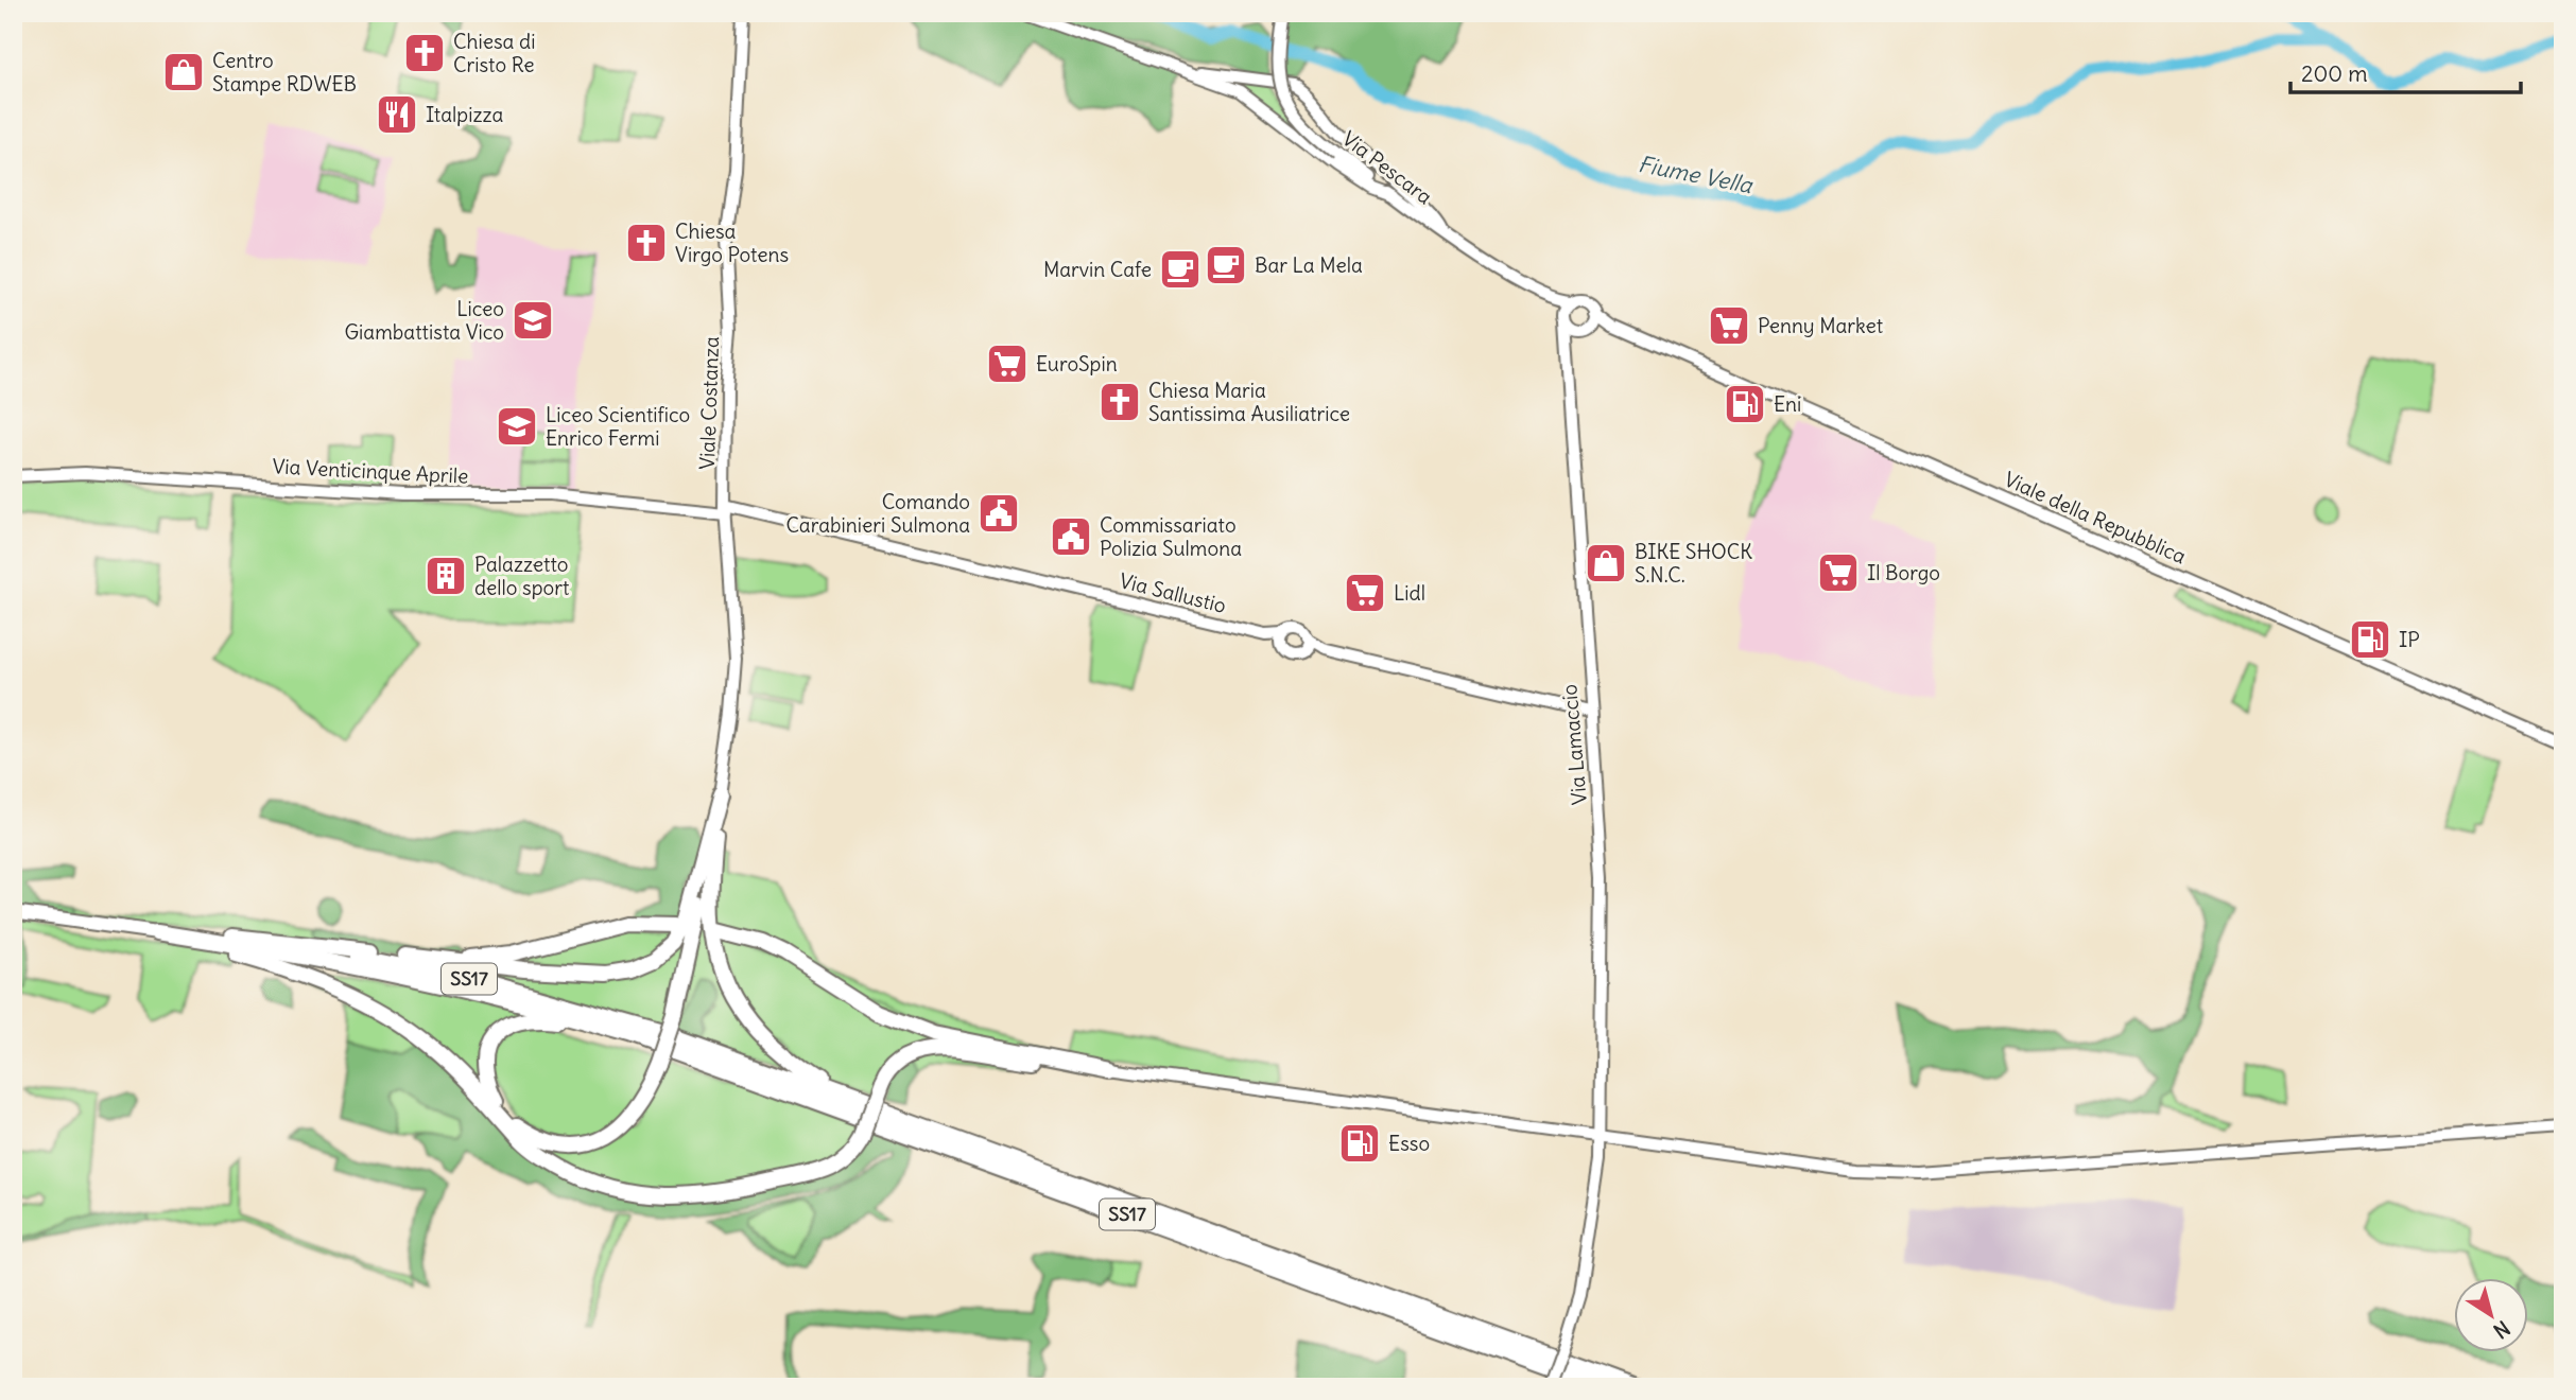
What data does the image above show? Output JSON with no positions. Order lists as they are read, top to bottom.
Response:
{
  "streets": {
    "highway": ["SS17"],
    "street": [
      "Via Pescara",
      "Viale Costanza",
      "Via Venticinque Aprile",
      "Viale della Repubblica",
      "Via Sallustio",
      "Via Lamaccio"
    ]
  },
  "crossings": [
    ["Via Pescara", "Viale della Repubblica"],
    ["Via Pescara", "Via Lamaccio"],
    ["Viale Costanza", "Via Venticinque Aprile"],
    ["Viale Costanza", "Via Sallustio"],
    ["Via Venticinque Aprile", "Via Sallustio"],
    ["Viale della Repubblica", "Via Lamaccio"]
  ],
  "water": ["Fiume Vella"],
  "places": {
    "church": ["Chiesa di Cristo Re", "Chiesa Virgo Potens", "Chiesa Maria Santissima Ausiliatrice"],
    "shop": ["Centro Stampe RDWEB", "BIKE SHOCK S.N.C."],
    "restaurant": ["Italpizza"],
    "cafe": ["Bar La Mela", "Marvin Cafe"],
    "school or university": ["Liceo Giambattista Vico", "Liceo Scientifico Enrico Fermi"],
    "supermarket": [
      "Penny Market",
      "EuroSpin",
      "Il Borgo",
      "Lidl"
    ],
    "fuel station": ["Eni", "IP", "Esso"],
    "public building": ["Comando Carabinieri Sulmona", "Commissariato Polizia Sulmona"],
    "building": ["Palazzetto dello sport"]
  },
  "scale_bar": "200 m",
  "north": "bottom right"
}
